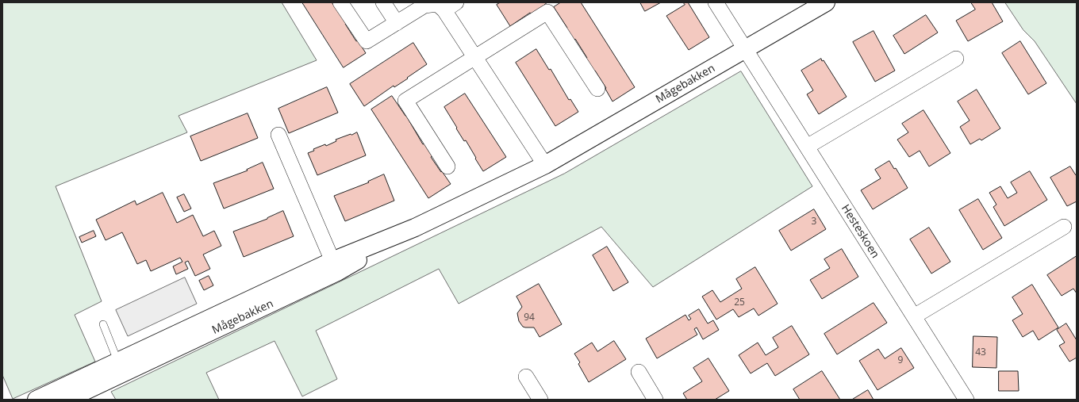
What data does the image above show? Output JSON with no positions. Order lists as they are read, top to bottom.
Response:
{
  "streets": {
    "street": ["Mågebakken", "Hesteskoen"]
  },
  "crossings": [
    ["Mågebakken", "Hesteskoen"]
  ],
  "house_numbers": [
    "3",
    "25",
    "94",
    "43",
    "9"
  ]
}
